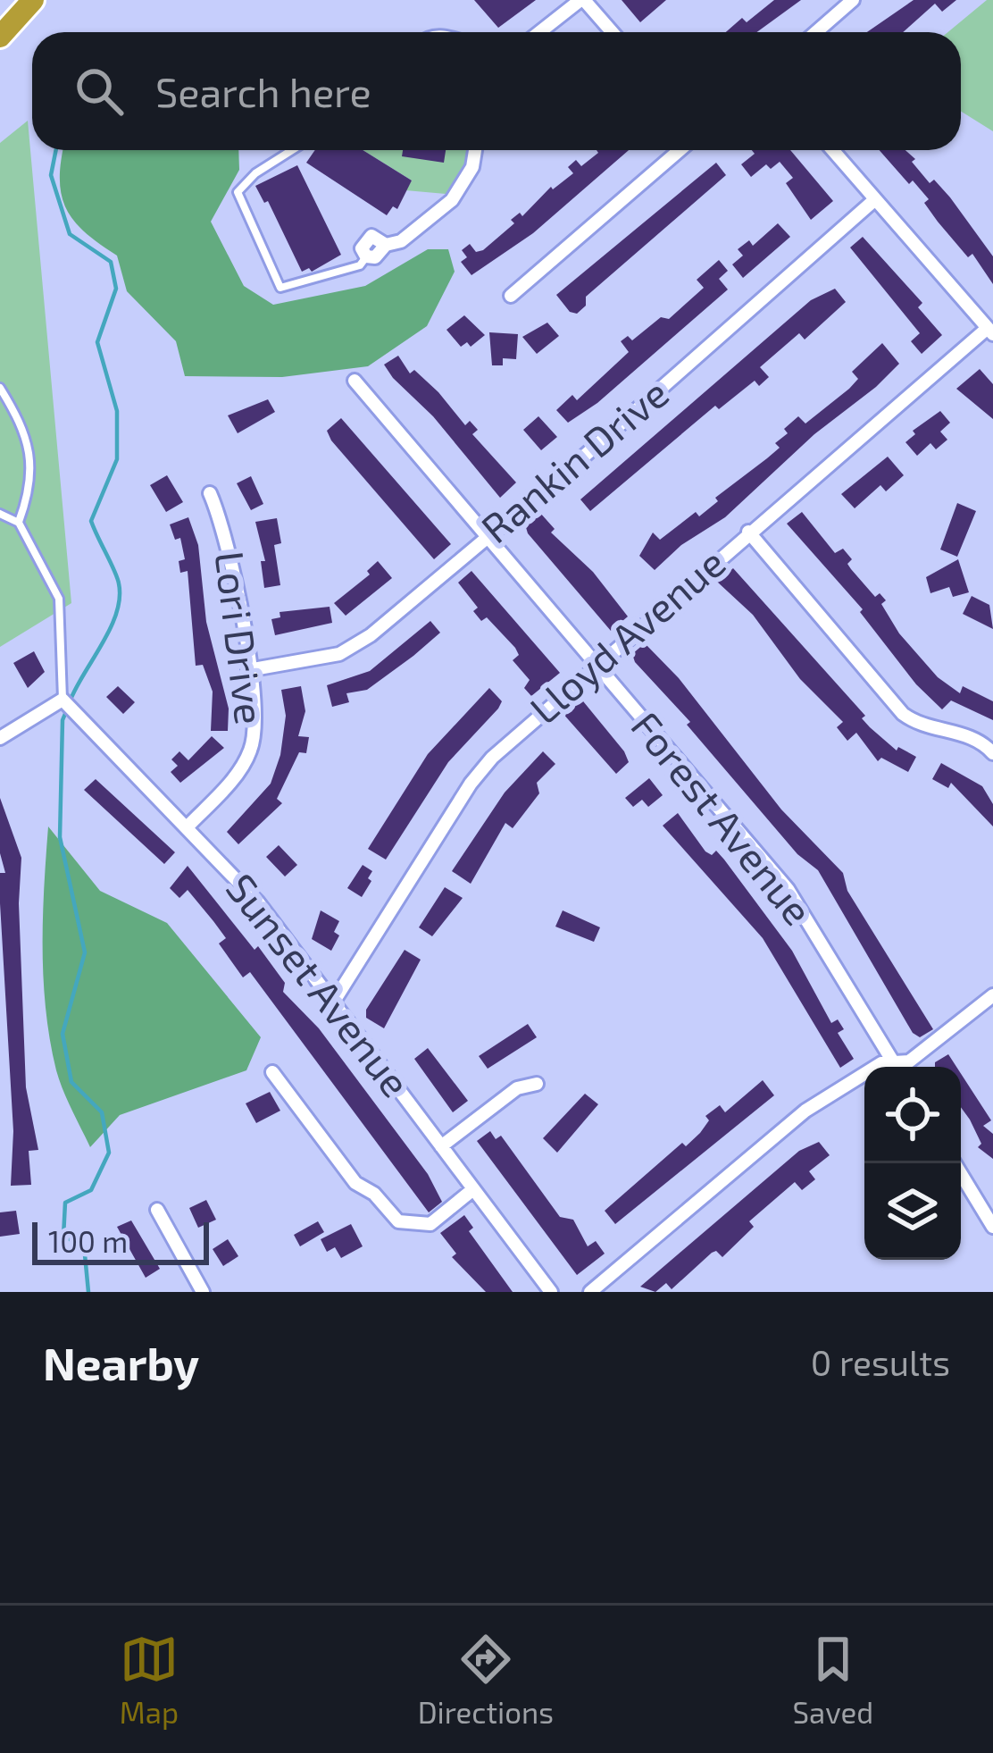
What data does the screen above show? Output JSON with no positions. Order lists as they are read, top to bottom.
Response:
{
  "streets": {
    "street": [
      "Rankin Drive",
      "Lloyd Avenue",
      "Lori Drive",
      "Forest Avenue",
      "Sunset Avenue"
    ]
  },
  "crossings": [
    ["Rankin Drive", "Lori Drive"],
    ["Rankin Drive", "Forest Avenue"],
    ["Lloyd Avenue", "Forest Avenue"],
    ["Lloyd Avenue", "Sunset Avenue"],
    ["Lori Drive", "Sunset Avenue"]
  ],
  "scale_bar": "100 m",
  "page": {
    "search": "Search here",
    "scale": "100 m",
    "heading": ["Nearby", "0 results"],
    "nav": ["Map", "Directions", "Saved"]
  }
}
